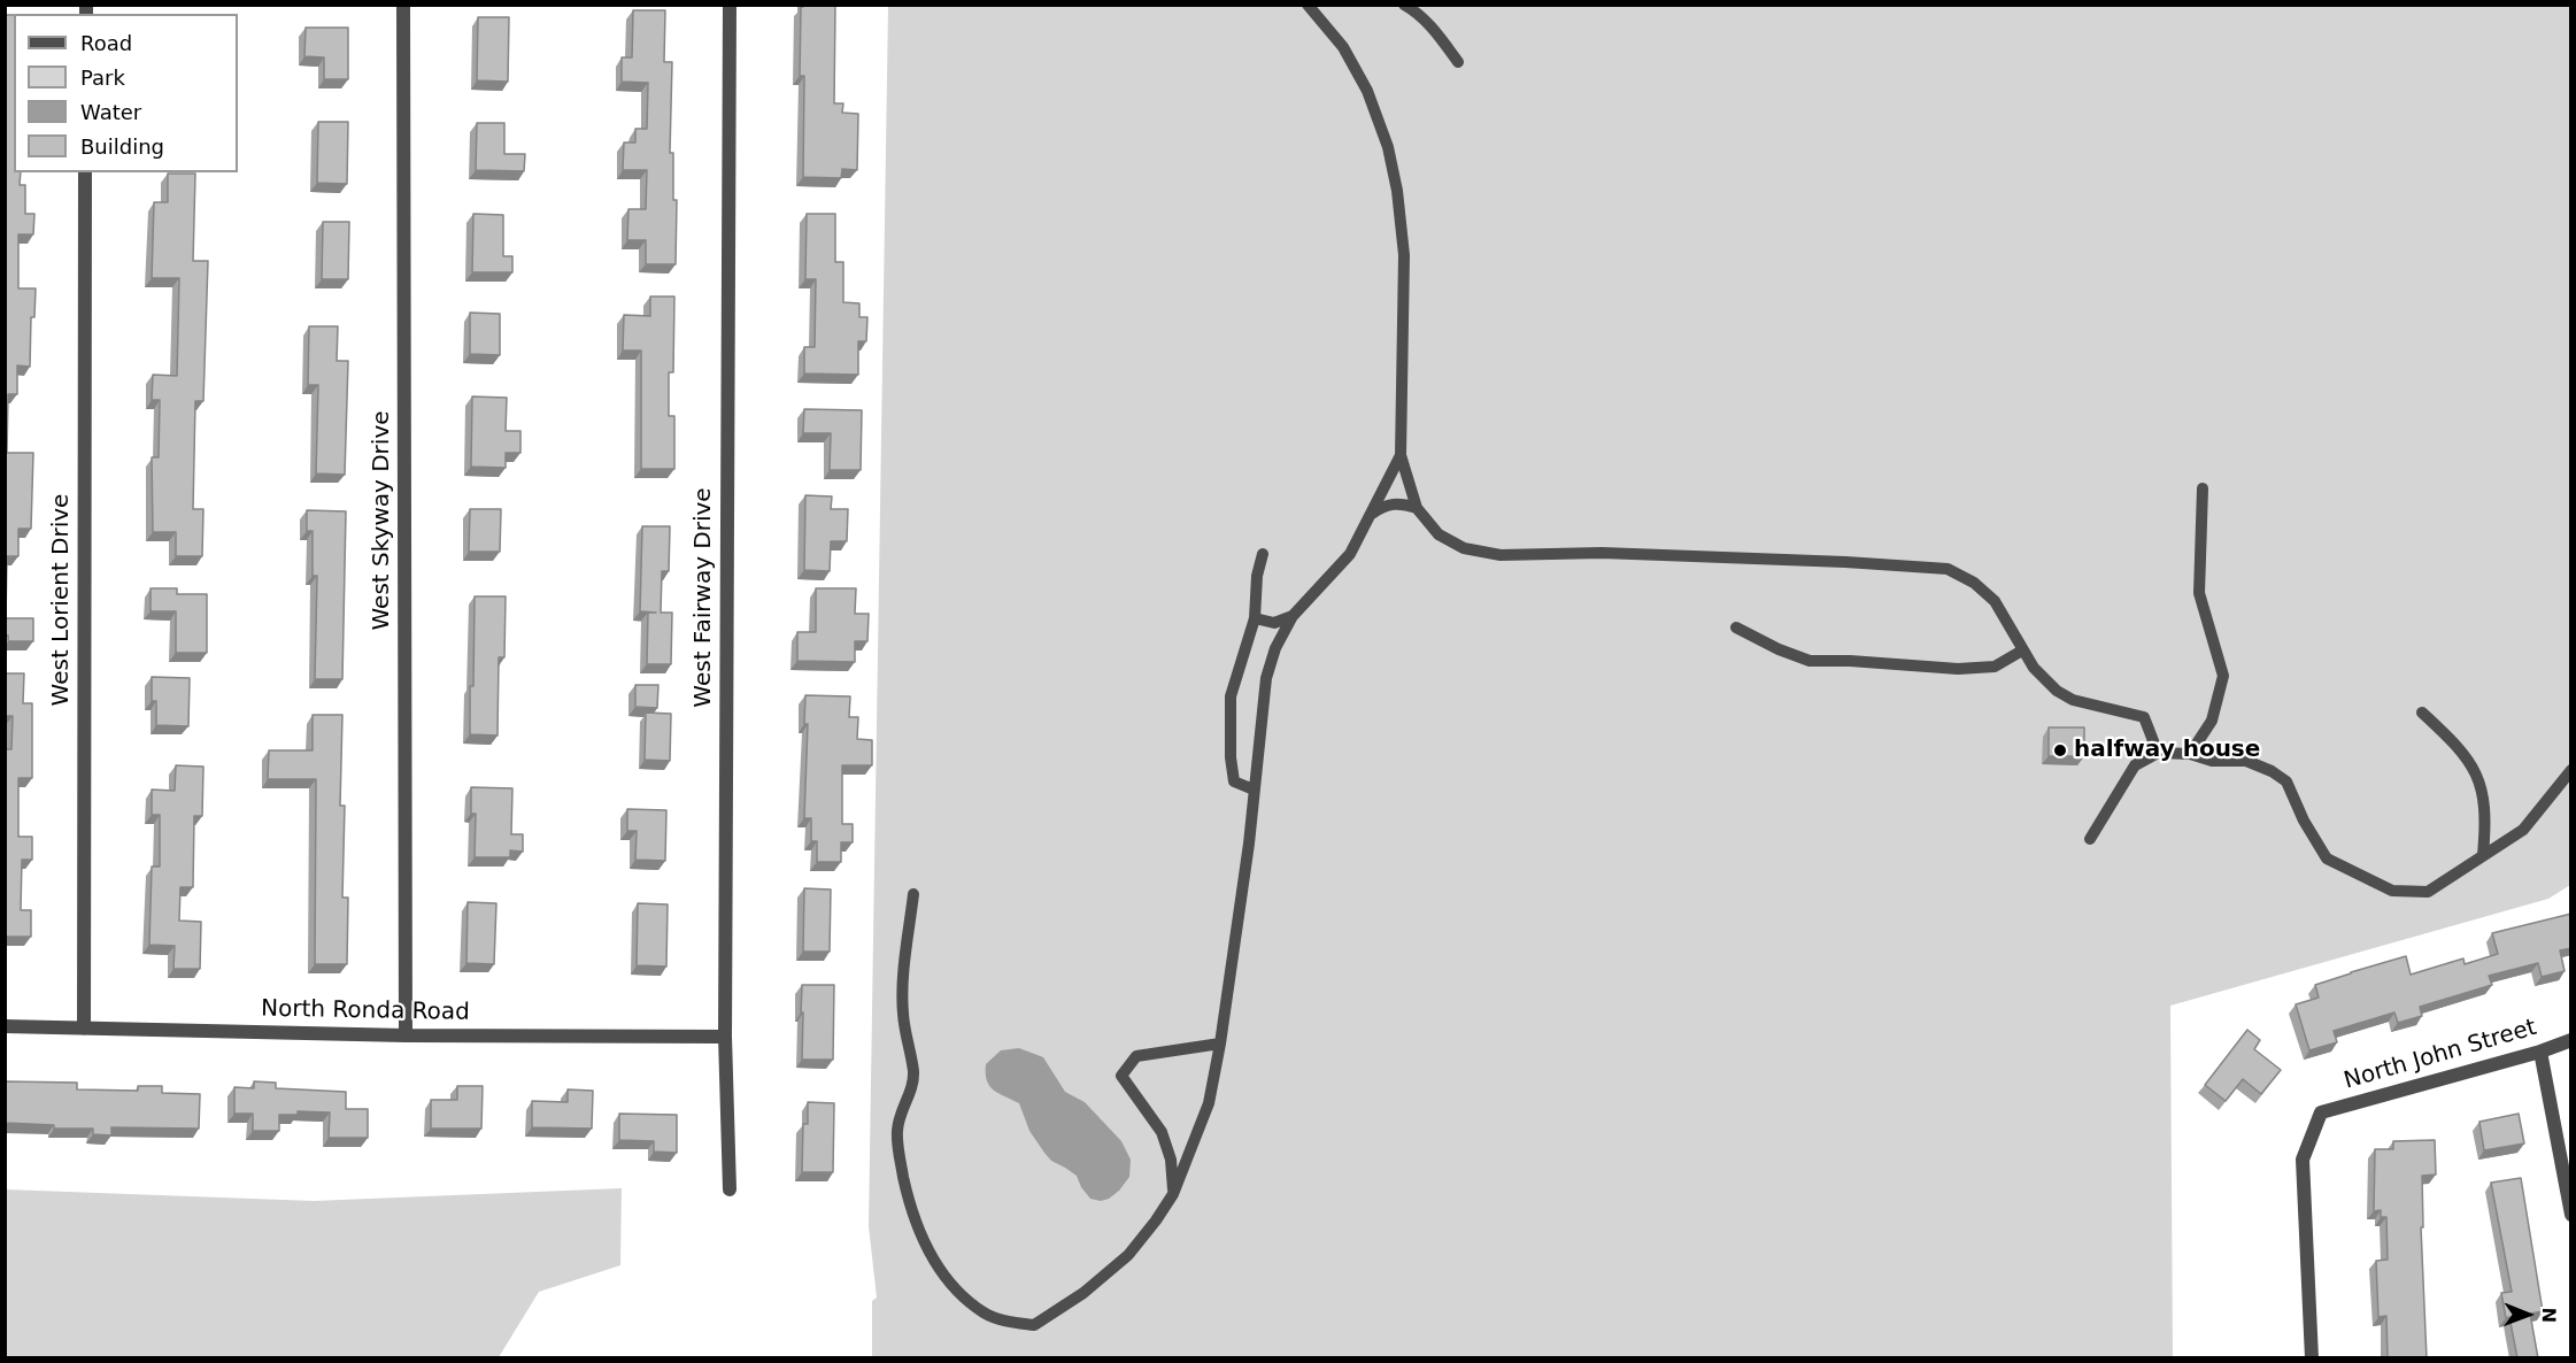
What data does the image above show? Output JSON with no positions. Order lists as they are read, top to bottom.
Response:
{
  "streets": {
    "street": [
      "West Skyway Drive",
      "West Fairway Drive",
      "West Lorient Drive",
      "North Ronda Road",
      "North John Street"
    ]
  },
  "crossings": [
    ["West Skyway Drive", "North Ronda Road"],
    ["West Fairway Drive", "North Ronda Road"],
    ["West Lorient Drive", "North Ronda Road"]
  ],
  "places": ["halfway house"],
  "legend": [
    "Road",
    "Park",
    "Water",
    "Building"
  ],
  "north": "right"
}
